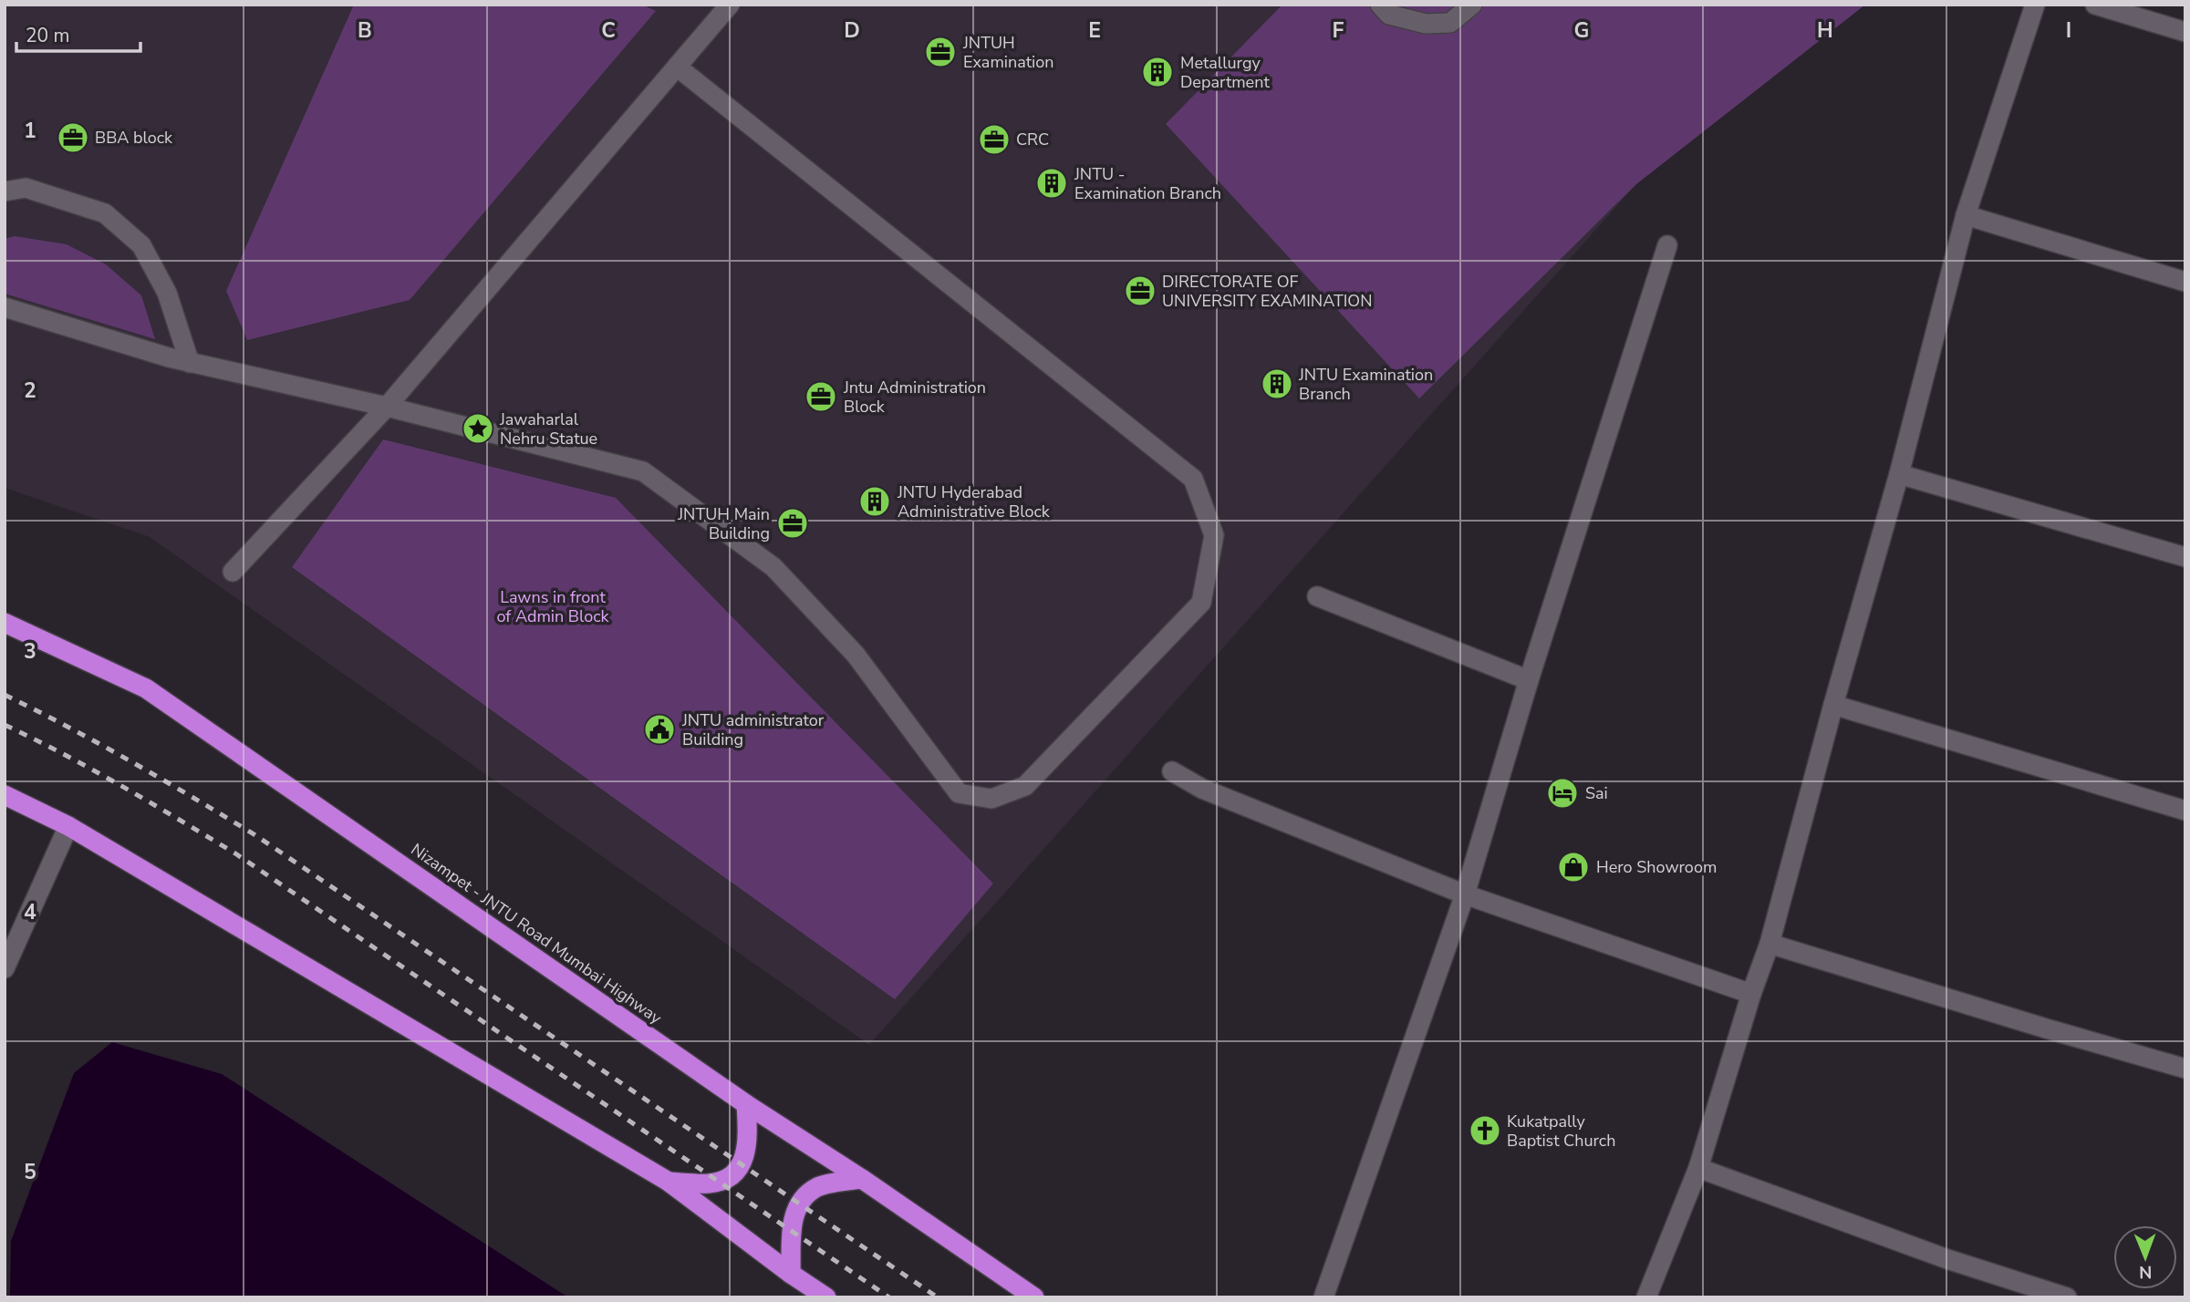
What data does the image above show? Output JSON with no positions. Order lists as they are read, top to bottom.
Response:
{
  "streets": {
    "highway": ["Nizampet - JNTU Road Mumbai Highway"]
  },
  "parks": ["Lawns in front of Admin Block"],
  "places": {
    "office": [
      "JNTUH Examination",
      "BBA block",
      "CRC",
      "DIRECTORATE OF UNIVERSITY EXAMINATION",
      "Jntu Administration Block",
      "JNTUH Main Building"
    ],
    "building": [
      "Metallurgy Department",
      "JNTU - Examination Branch",
      "JNTU Examination Branch",
      "JNTU Hyderabad Administrative Block"
    ],
    "place": ["Jawaharlal Nehru Statue"],
    "public building": ["JNTU administrator Building"],
    "hotel": ["Sai"],
    "shop": ["Hero Showroom"],
    "church": ["Kukatpally Baptist Church"]
  },
  "scale_bar": "20 m",
  "north": "bottom",
  "grid": {
    "columns": [
      "B",
      "C",
      "D",
      "E",
      "F",
      "G",
      "H",
      "I"
    ],
    "rows": [
      "1",
      "2",
      "3",
      "4",
      "5"
    ]
  }
}
